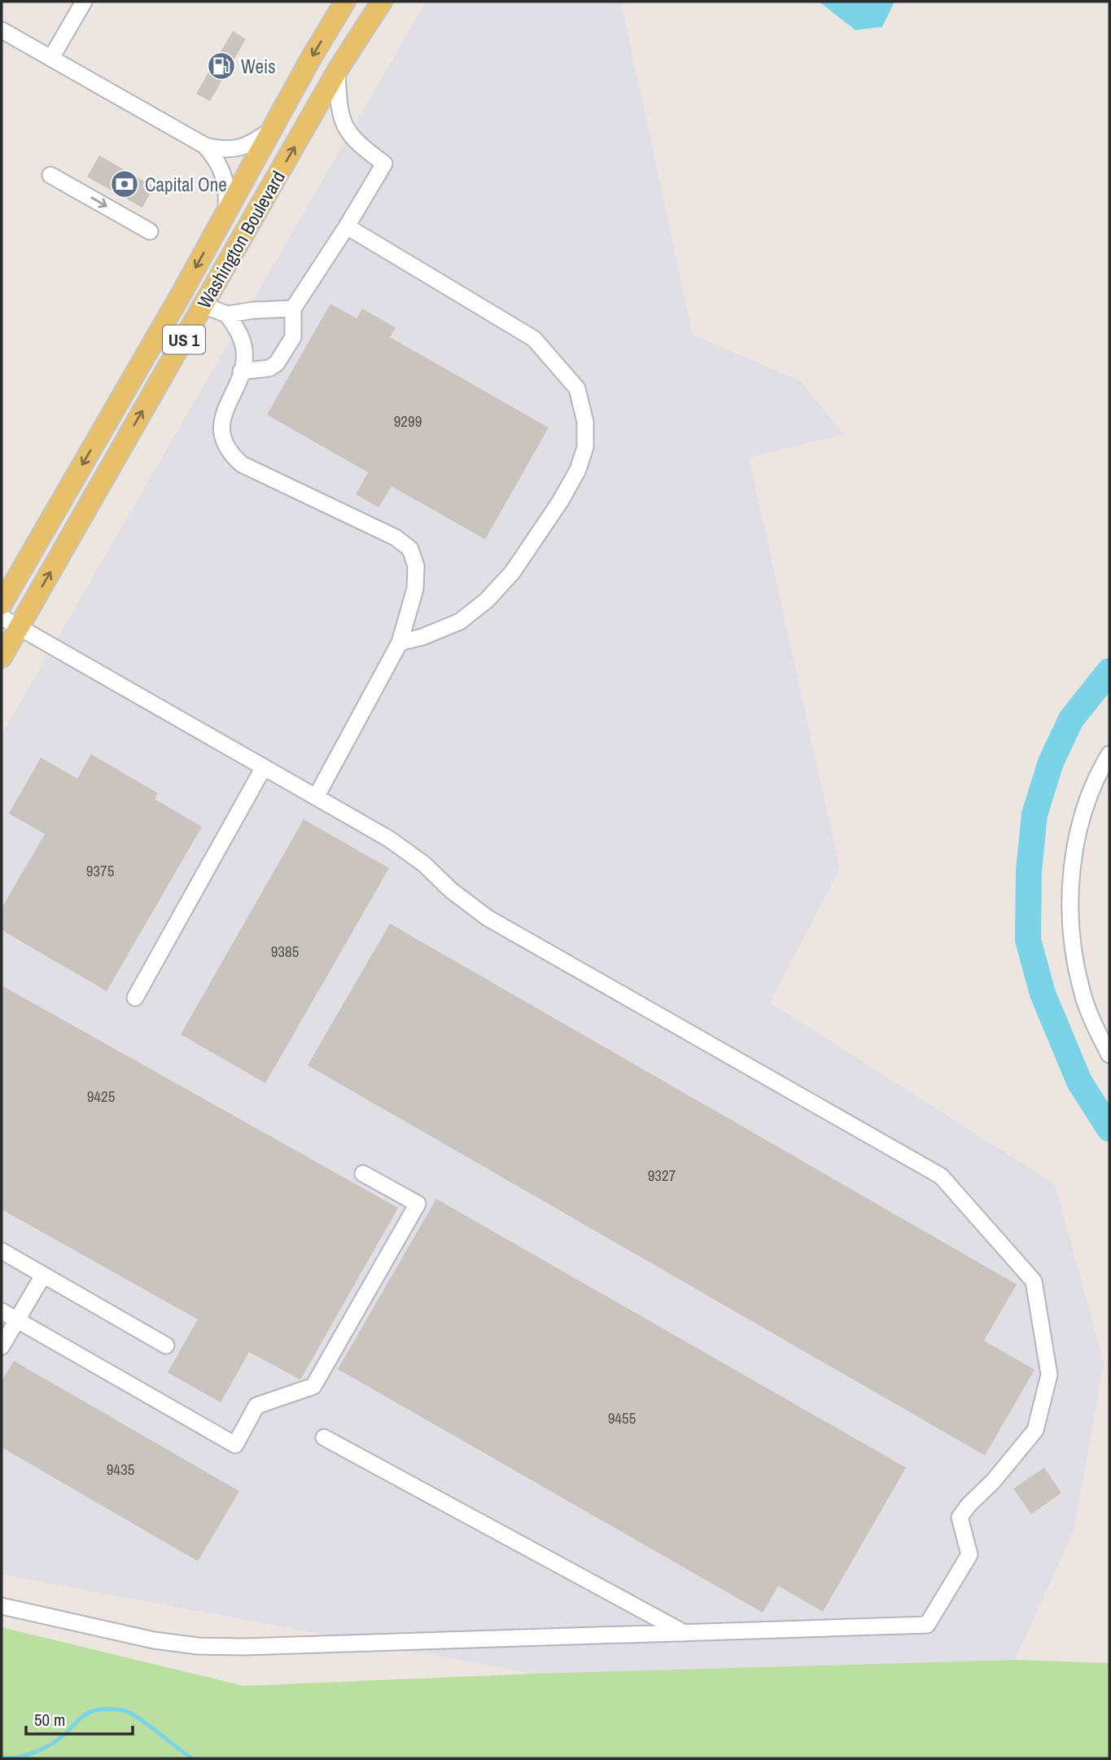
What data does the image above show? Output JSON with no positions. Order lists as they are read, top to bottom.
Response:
{
  "streets": {
    "main road": ["Washington Boulevard", "US 1"]
  },
  "places": {
    "fuel station": ["Weis"],
    "bank": ["Capital One"]
  },
  "house_numbers": [
    "9299",
    "9375",
    "9385",
    "9425",
    "9327",
    "9455",
    "9435"
  ],
  "scale_bar": "50 m"
}
